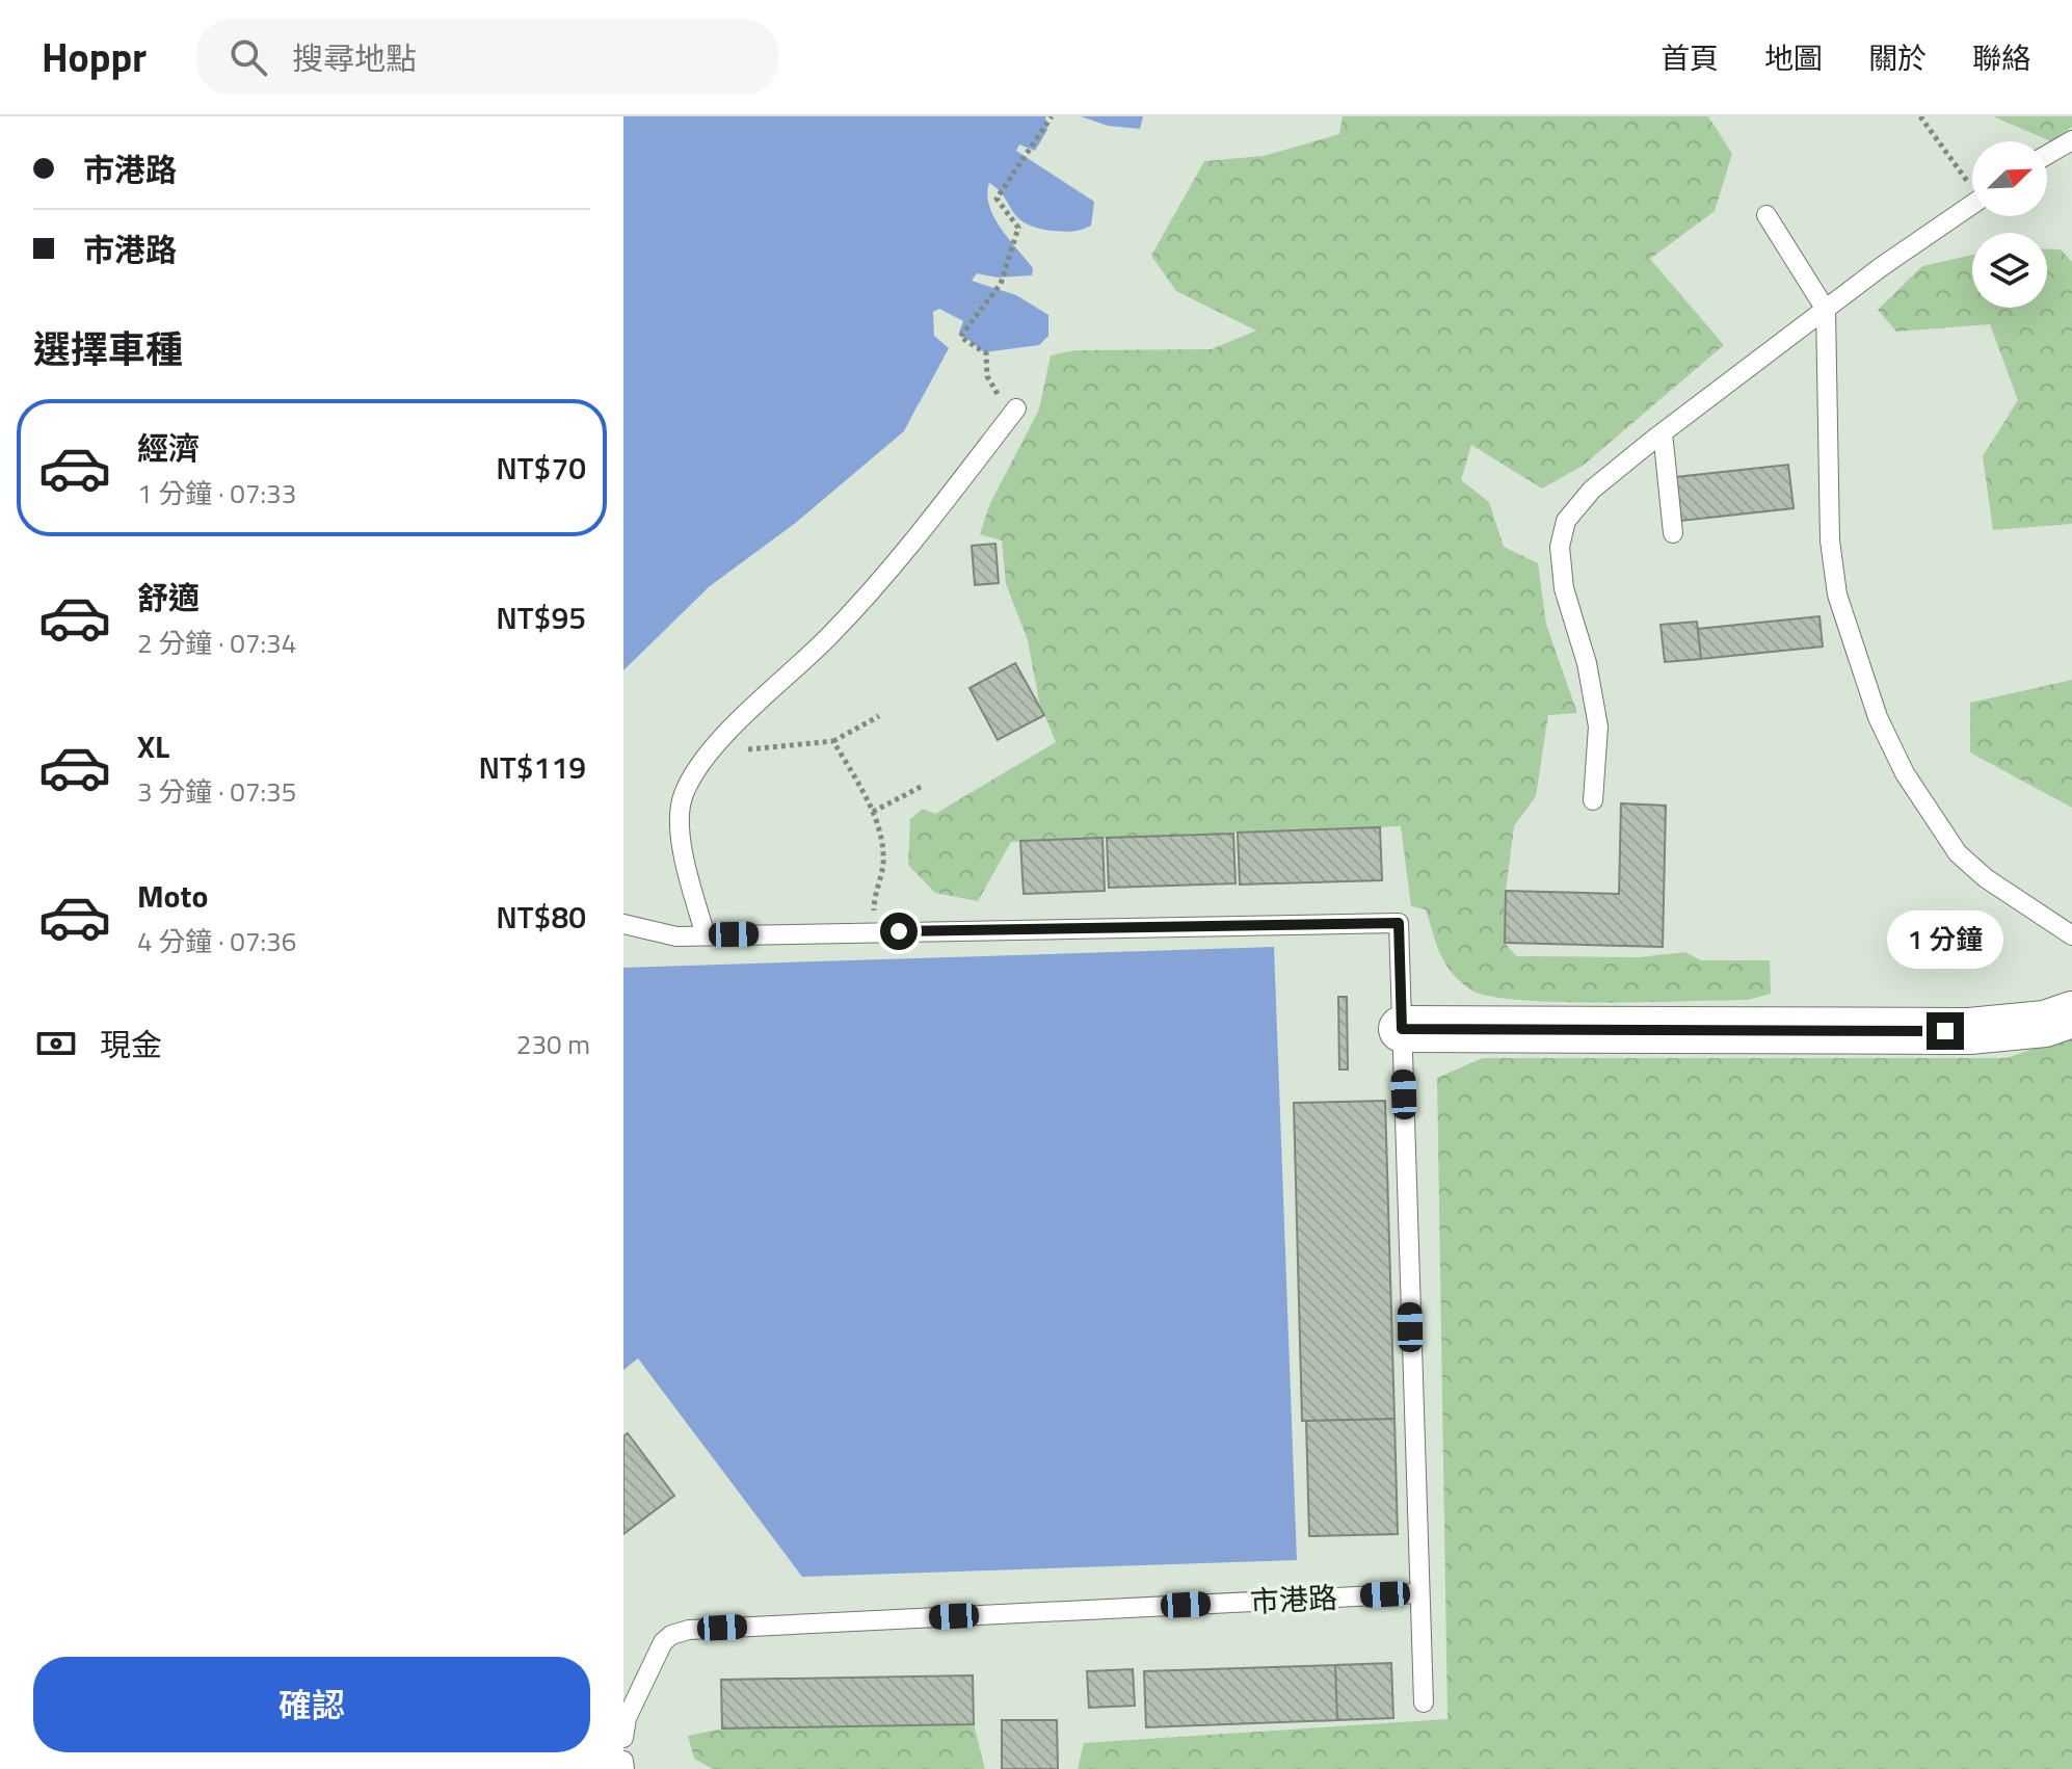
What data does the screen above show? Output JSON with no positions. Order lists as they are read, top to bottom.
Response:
{
  "streets": {
    "lane": ["市港路"]
  },
  "north": "top right",
  "page": {
    "header": "Hoppr",
    "search": "搜尋地點",
    "nav": [
      "首頁",
      "地圖",
      "關於",
      "聯絡"
    ],
    "banner": ["市港路", "市港路"],
    "heading": "選擇車種",
    "list": [
      {
        "name": "經濟",
        "note": "1 分鐘 · 07:33",
        "value": "NT$70"
      },
      {
        "name": "舒適",
        "note": "2 分鐘 · 07:34",
        "value": "NT$95"
      },
      {
        "name": "XL",
        "note": "3 分鐘 · 07:35",
        "value": "NT$119"
      },
      {
        "name": "Moto",
        "note": "4 分鐘 · 07:36",
        "value": "NT$80"
      }
    ],
    "bubble": "1 分鐘",
    "pay": ["現金", "230 m"],
    "buttons": "確認"
  }
}
